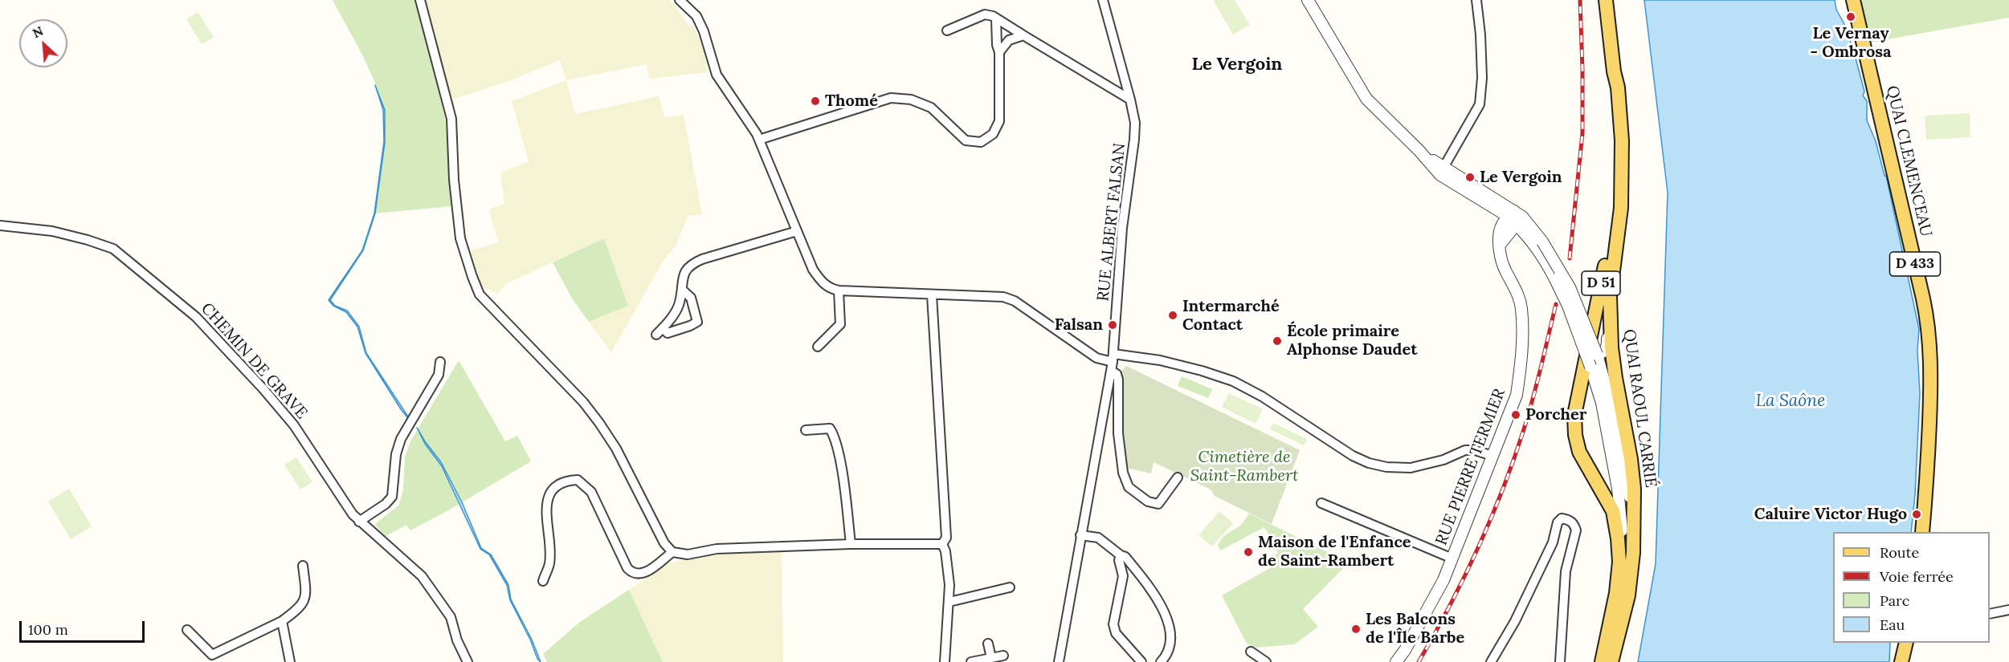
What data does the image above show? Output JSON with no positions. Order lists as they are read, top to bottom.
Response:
{
  "streets": {
    "main road": [
      "QUAI CLEMENCEAU",
      "D 433",
      "D 51",
      "QUAI RAOUL CARRIÉ"
    ],
    "street": ["RUE ALBERT FALSAN", "CHEMIN DE GRAVE", "RUE PIERRE TERMIER"]
  },
  "crossings": [
    ["D 51", "QUAI RAOUL CARRIÉ"]
  ],
  "districts": ["Le Vergoin"],
  "water": ["La Saône"],
  "parks": ["Cimetière de Saint-Rambert"],
  "places": [
    "Le Vernay - Ombrosa",
    "Thomé",
    "Le Vergoin",
    "Intermarché Contact",
    "Falsan",
    "École primaire Alphonse Daudet",
    "Porcher",
    "Caluire Victor Hugo",
    "Maison de l'Enfance de Saint-Rambert",
    "Les Balcons de l'Île Barbe"
  ],
  "legend": [
    "Route",
    "Voie ferrée",
    "Parc",
    "Eau"
  ],
  "scale_bar": "100 m",
  "north": "top left"
}
